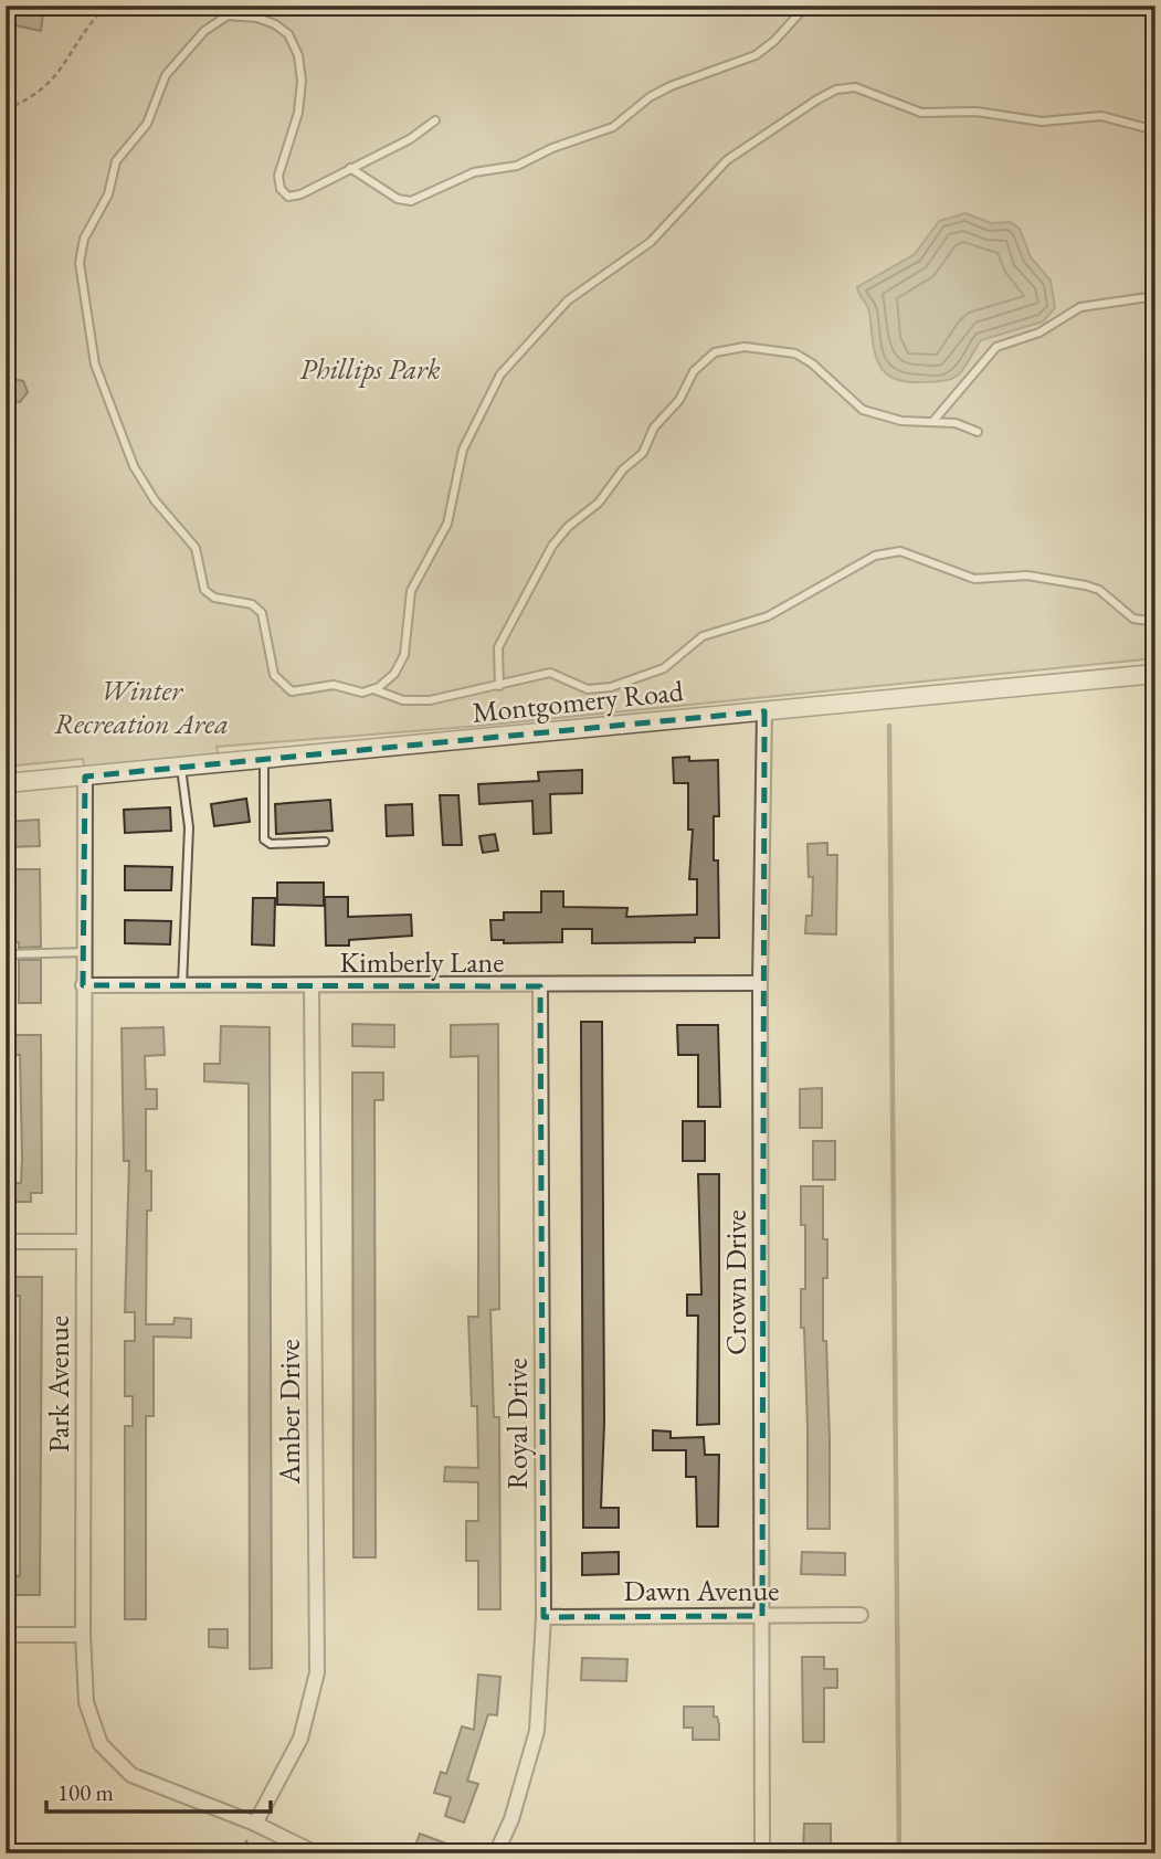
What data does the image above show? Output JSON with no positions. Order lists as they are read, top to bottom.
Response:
{
  "streets": {
    "street": [
      "Montgomery Road",
      "Kimberly Lane",
      "Crown Drive",
      "Park Avenue",
      "Amber Drive",
      "Royal Drive",
      "Dawn Avenue"
    ]
  },
  "crossings": [
    ["Montgomery Road", "Crown Drive"],
    ["Montgomery Road", "Park Avenue"],
    ["Kimberly Lane", "Crown Drive"],
    ["Kimberly Lane", "Park Avenue"],
    ["Kimberly Lane", "Amber Drive"],
    ["Kimberly Lane", "Royal Drive"],
    ["Crown Drive", "Dawn Avenue"],
    ["Park Avenue", "Amber Drive"],
    ["Royal Drive", "Dawn Avenue"]
  ],
  "parks": ["Phillips Park", "Winter Recreation Area"],
  "scale_bar": "100 m"
}
